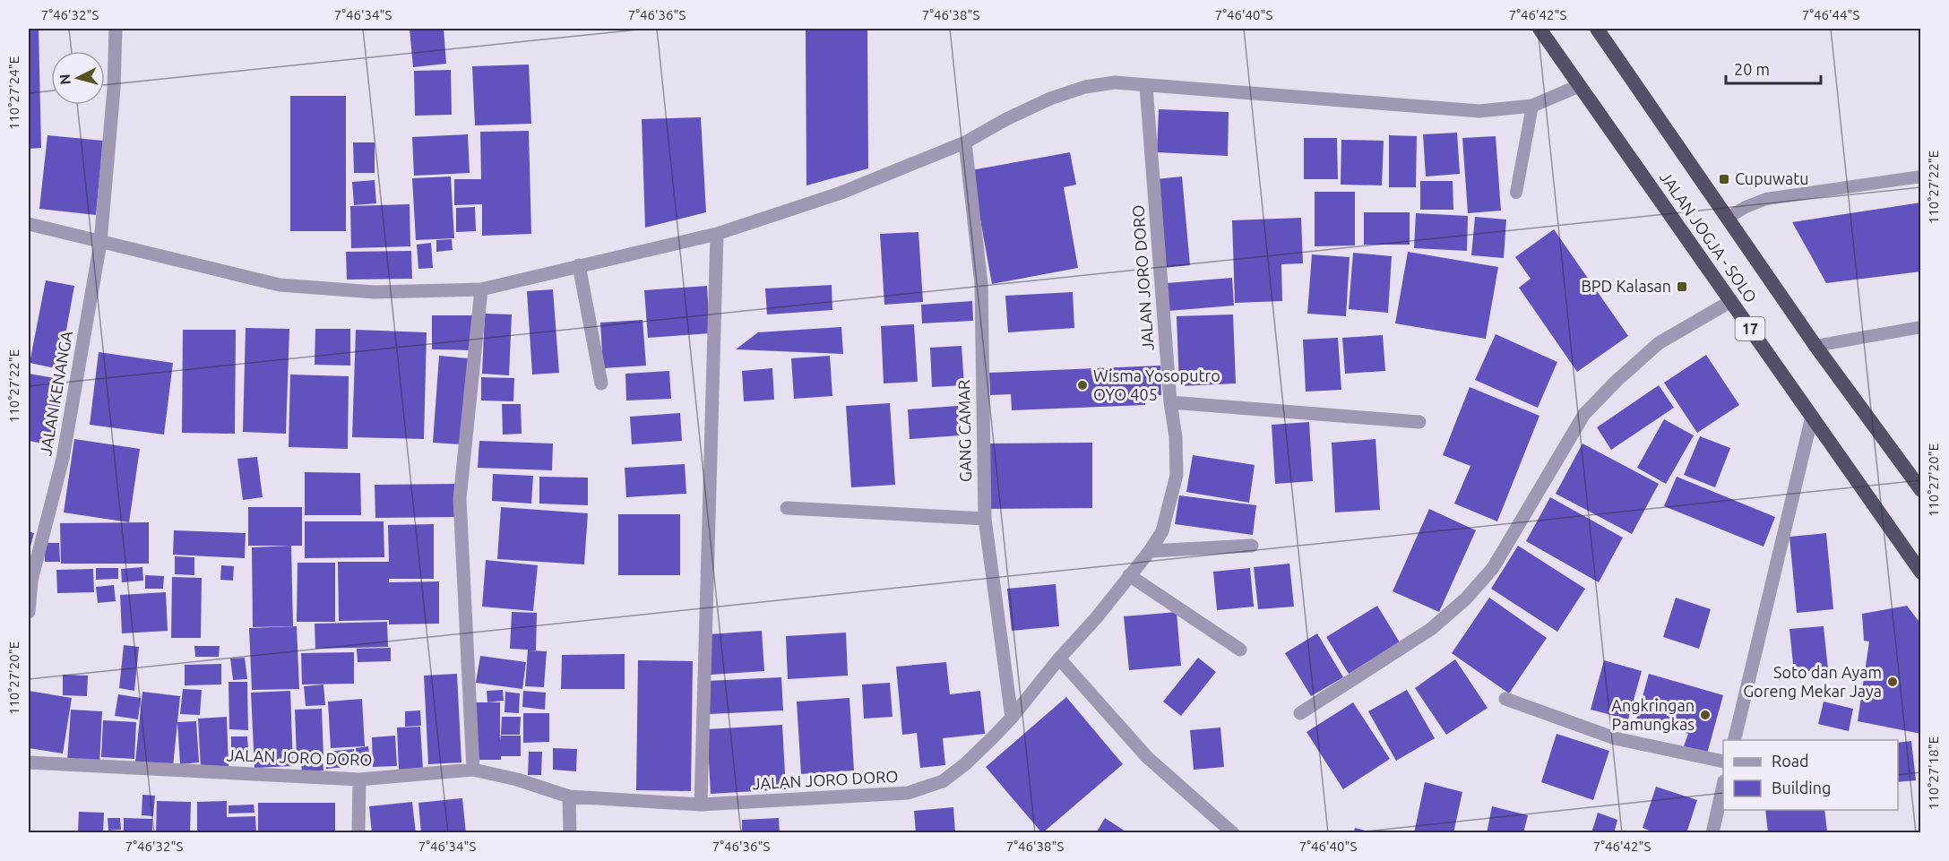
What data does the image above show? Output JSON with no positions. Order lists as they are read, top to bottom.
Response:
{
  "streets": {
    "highway": ["JALAN JOGJA - SOLO", "17"],
    "street": ["JALAN JORO DORO", "JALAN KENANGA", "GANG CAMAR"]
  },
  "crossings": [
    ["JALAN JORO DORO", "GANG CAMAR"]
  ],
  "places": {
    "transit": ["Cupuwatu", "BPD Kalasan"],
    "other": ["Wisma Yosoputro OYO 405", "Soto dan Ayam Goreng Mekar Jaya", "Angkringan Pamungkas"]
  },
  "legend": ["Road", "Building"],
  "scale_bar": "20 m",
  "north": "left",
  "coordinates": [
    "7°46'32\"S",
    "7°46'34\"S",
    "7°46'36\"S",
    "7°46'38\"S",
    "7°46'40\"S",
    "7°46'42\"S",
    "7°46'44\"S",
    "110°27'24\"E",
    "110°27'22\"E",
    "110°27'20\"E",
    "110°27'18\"E"
  ]
}
